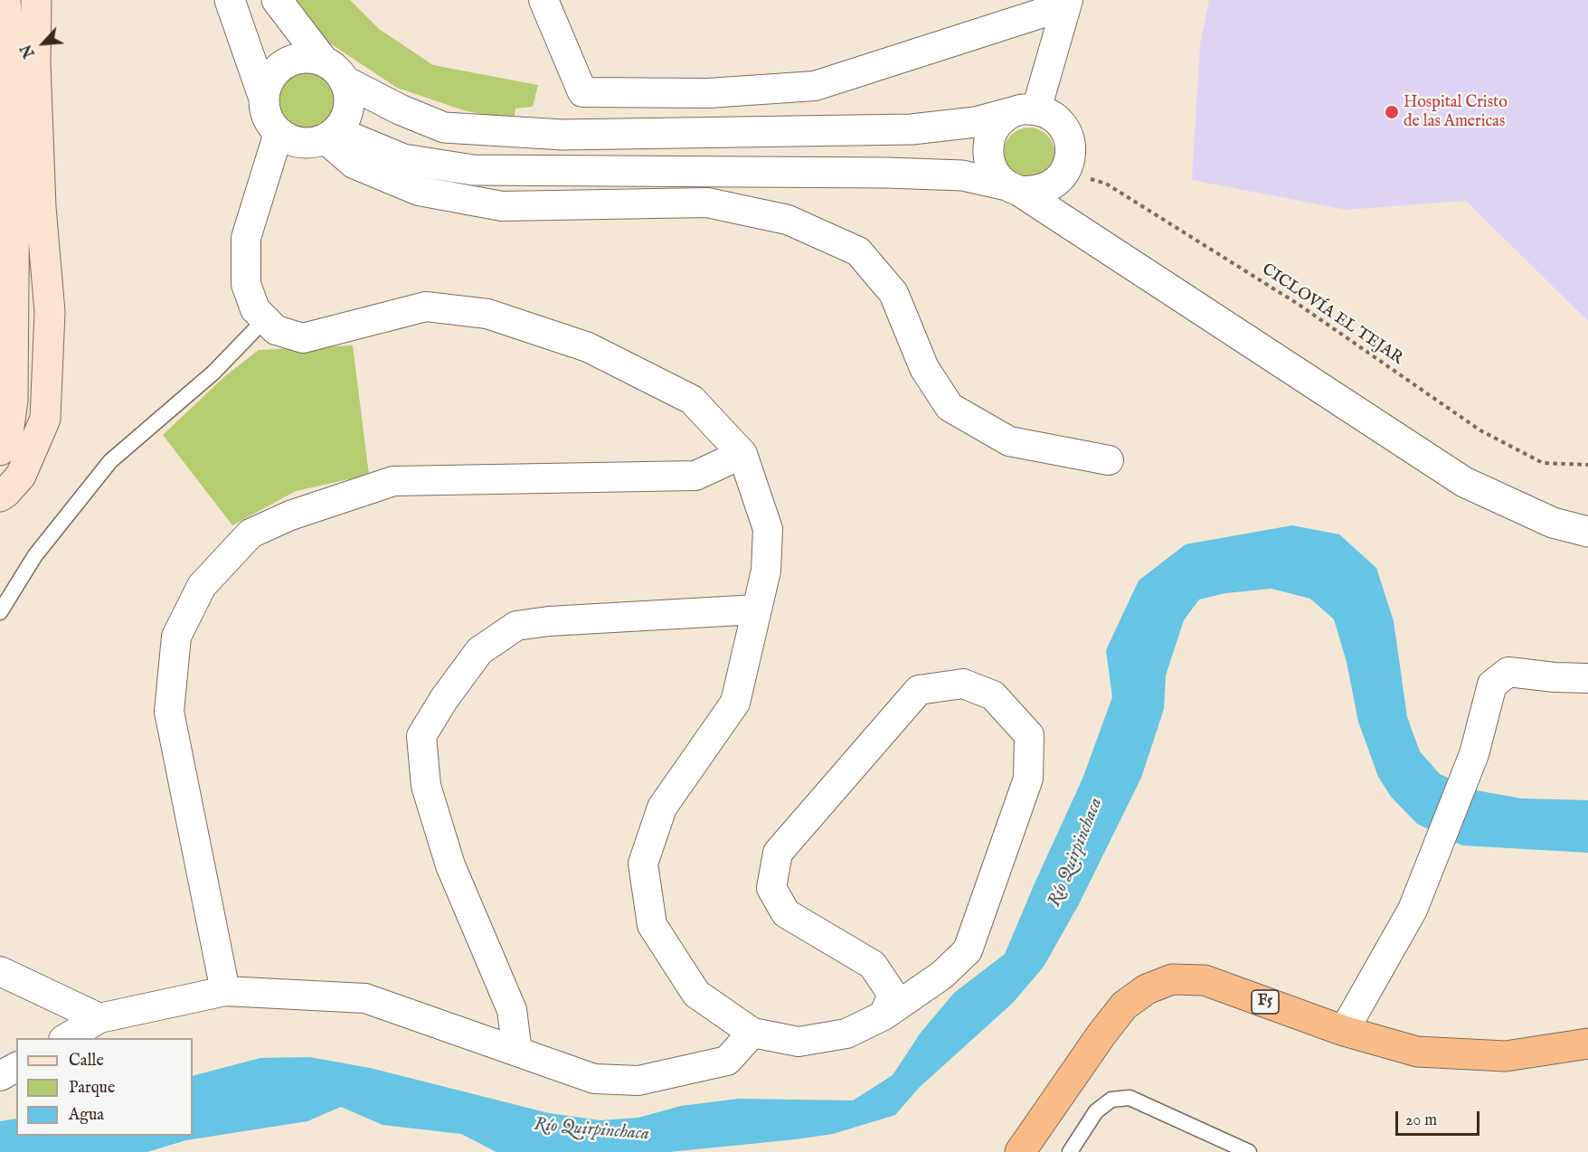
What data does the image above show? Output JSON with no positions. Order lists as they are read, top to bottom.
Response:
{
  "streets": {
    "highway": ["F5"],
    "path": ["CICLOVÍA EL TEJAR"]
  },
  "water": ["Río Quirpinchaca"],
  "places": ["Hospital Cristo de las Americas"],
  "legend": ["Calle", "Parque", "Agua"],
  "scale_bar": "20 m",
  "north": "bottom left"
}
